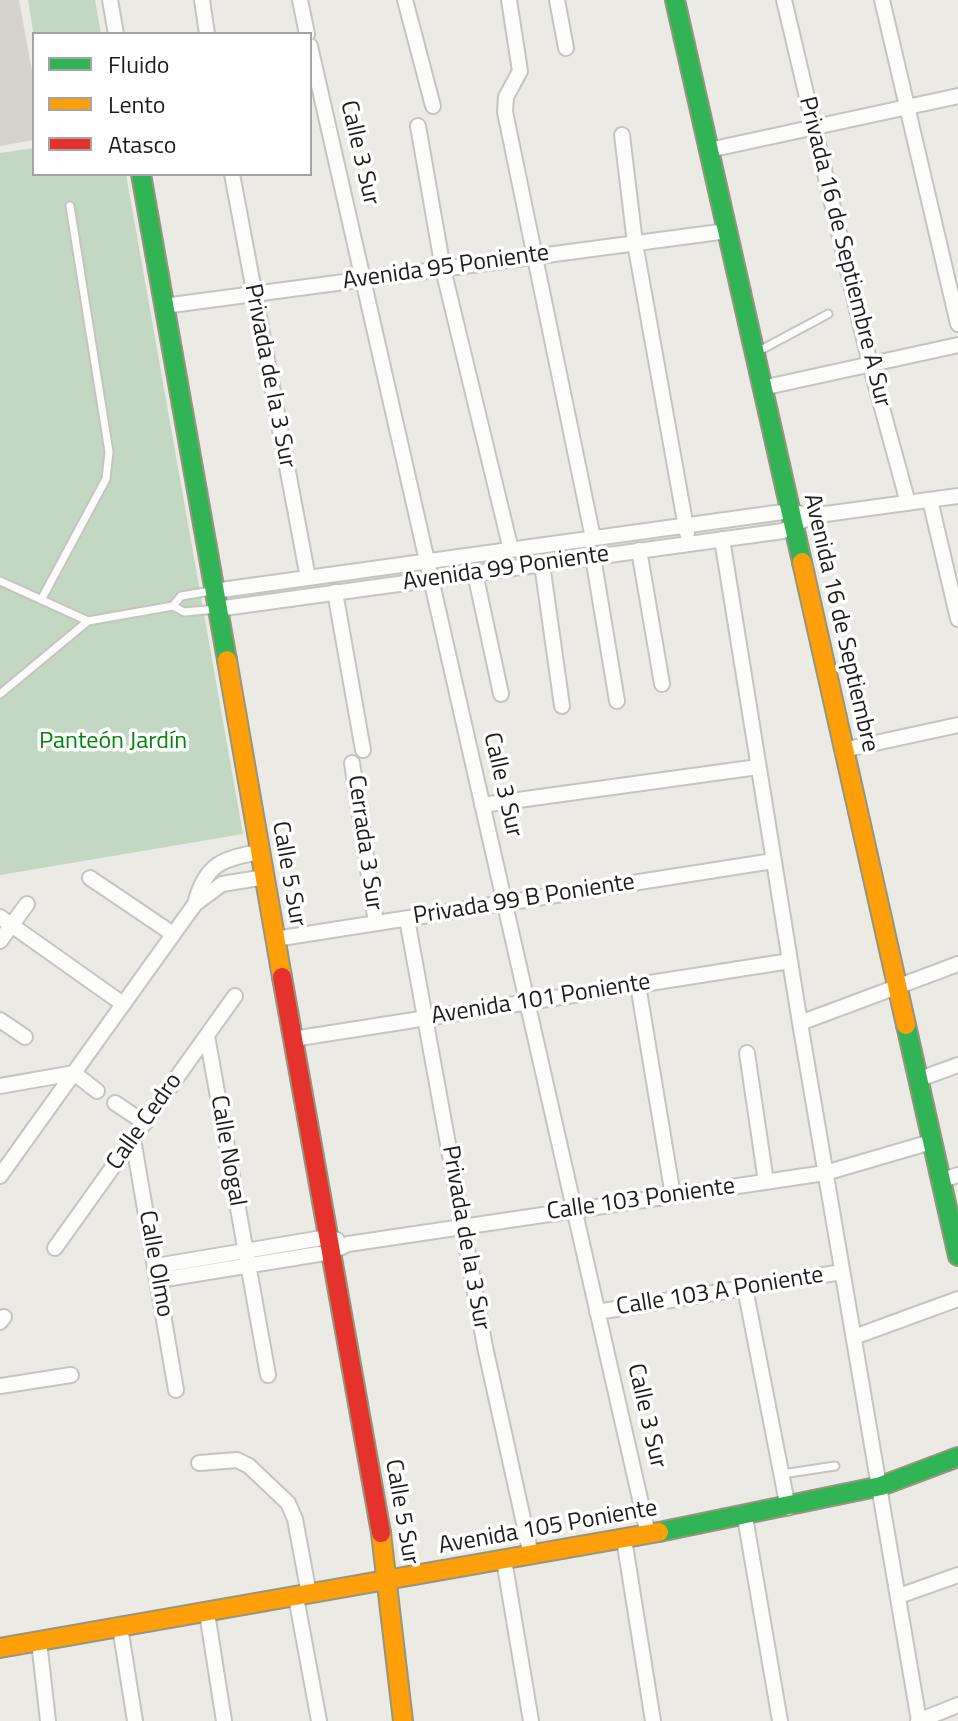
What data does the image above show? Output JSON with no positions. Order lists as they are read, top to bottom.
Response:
{
  "streets": {
    "street": [
      "Calle 3 Sur",
      "Privada 16 de Septiembre A Sur",
      "Avenida 95 Poniente",
      "Privada de la 3 Sur",
      "Avenida 99 Poniente",
      "Avenida 16 de Septiembre",
      "Cerrada 3 Sur",
      "Calle 5 Sur",
      "Privada 99 B Poniente",
      "Avenida 101 Poniente",
      "Calle Cedro",
      "Calle Nogal",
      "Calle 103 Poniente",
      "Calle Olmo",
      "Calle 103 A Poniente",
      "Avenida 105 Poniente"
    ]
  },
  "crossings": [
    ["Calle 3 Sur", "Avenida 95 Poniente"],
    ["Calle 3 Sur", "Avenida 99 Poniente"],
    ["Calle 3 Sur", "Privada 99 B Poniente"],
    ["Calle 3 Sur", "Avenida 101 Poniente"],
    ["Calle 3 Sur", "Calle 103 Poniente"],
    ["Calle 3 Sur", "Calle 103 A Poniente"],
    ["Calle 3 Sur", "Avenida 105 Poniente"],
    ["Avenida 95 Poniente", "Privada de la 3 Sur"],
    ["Avenida 95 Poniente", "Avenida 16 de Septiembre"],
    ["Avenida 95 Poniente", "Calle 5 Sur"],
    ["Privada de la 3 Sur", "Avenida 99 Poniente"],
    ["Privada de la 3 Sur", "Privada 99 B Poniente"],
    ["Privada de la 3 Sur", "Avenida 101 Poniente"],
    ["Privada de la 3 Sur", "Calle 103 Poniente"],
    ["Privada de la 3 Sur", "Avenida 105 Poniente"],
    ["Avenida 99 Poniente", "Avenida 16 de Septiembre"],
    ["Avenida 99 Poniente", "Calle 5 Sur"],
    ["Avenida 16 de Septiembre", "Calle 103 Poniente"],
    ["Cerrada 3 Sur", "Privada 99 B Poniente"],
    ["Calle 5 Sur", "Privada 99 B Poniente"],
    ["Calle 5 Sur", "Avenida 101 Poniente"],
    ["Calle 5 Sur", "Calle 103 Poniente"],
    ["Calle 5 Sur", "Avenida 105 Poniente"],
    ["Calle Cedro", "Calle Nogal"],
    ["Calle Cedro", "Calle Olmo"]
  ],
  "parks": ["Panteón Jardín"],
  "legend": ["Fluido", "Lento", "Atasco"]
}
